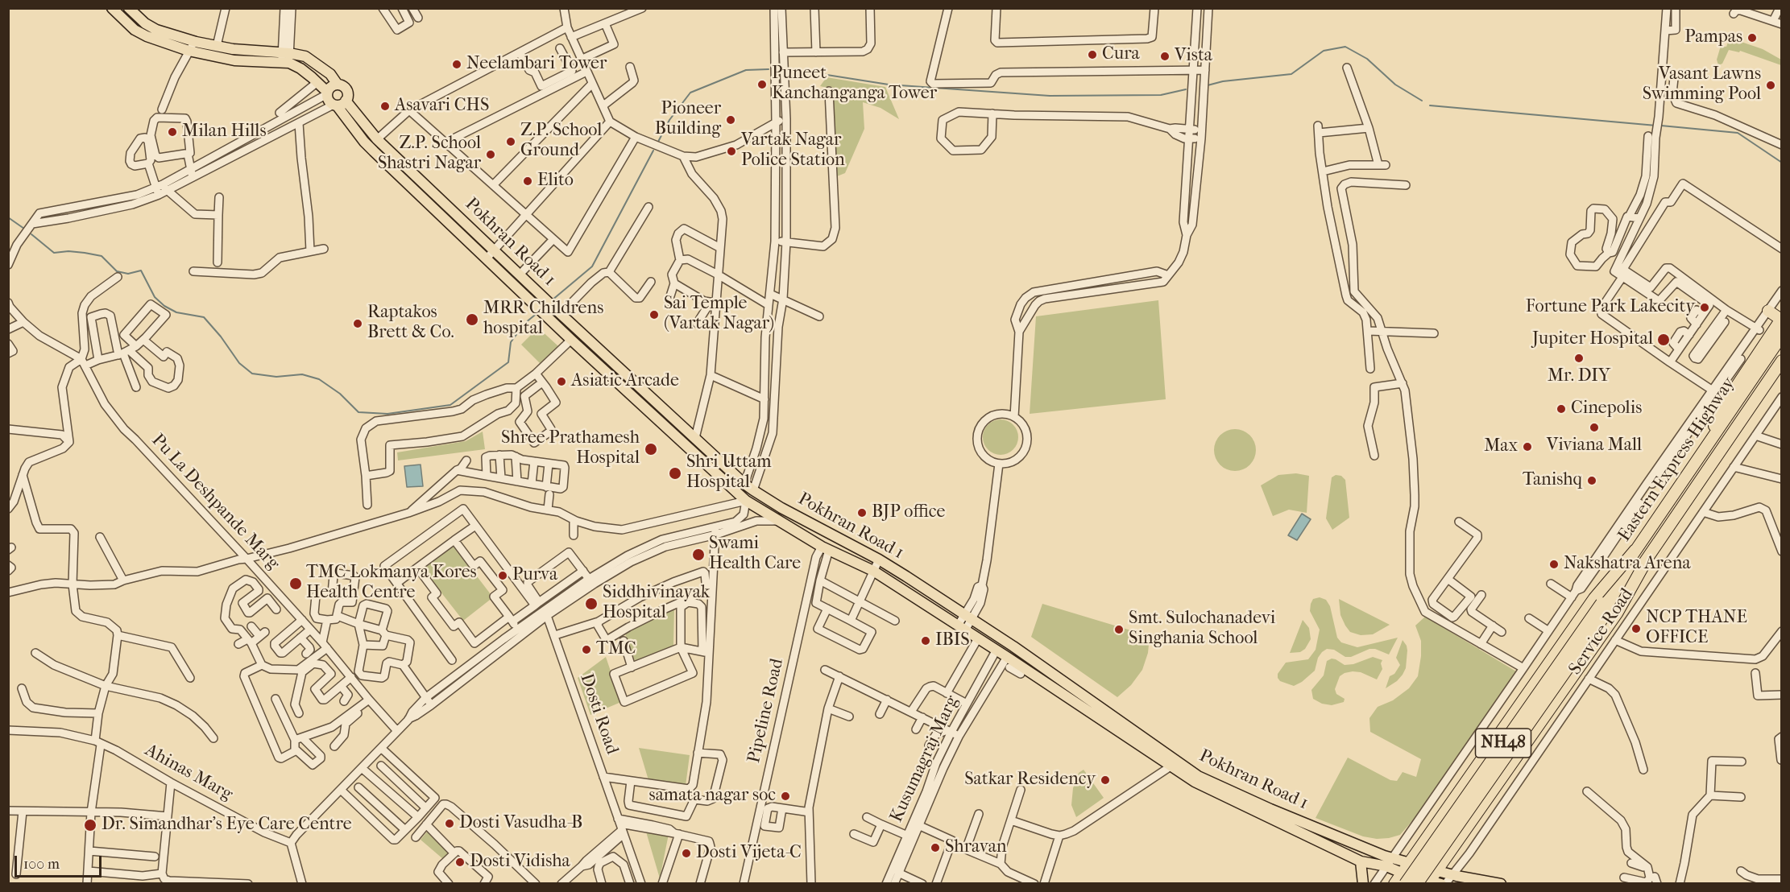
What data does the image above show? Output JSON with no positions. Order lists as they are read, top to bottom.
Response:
{
  "streets": {
    "highway": ["Eastern Express Highway", "NH48"],
    "main road": ["Pokhran Road 1"],
    "street": [
      "Pu La Deshpande Marg",
      "Service Road",
      "Pipeline Road",
      "Dosti Road",
      "Kusumagraj Marg",
      "Ahinas Marg"
    ]
  },
  "crossings": [
    ["Pokhran Road 1", "Service Road"],
    ["Pokhran Road 1", "Pipeline Road"],
    ["Pokhran Road 1", "NH48"],
    ["Pokhran Road 1", "Kusumagraj Marg"],
    ["Eastern Express Highway", "NH48"]
  ],
  "places": [
    "Pampas",
    "Cura",
    "Vista",
    "Neelambari Tower",
    "Puneet Kanchanganga Tower",
    "Vasant Lawns Swimming Pool",
    "Asavari CHS",
    "Pioneer Building",
    "Milan Hills",
    "Z.P. School Ground",
    "Vartak Nagar Police Station",
    "Z.P. School Shastri Nagar",
    "Elito",
    "Fortune Park Lakecity",
    "Sai Temple (Vartak Nagar)",
    "MRR Childrens hospital",
    "Raptakos Brett & Co.",
    "Jupiter Hospital",
    "Mr. DIY",
    "Asiatic Arcade",
    "Cinepolis",
    "Viviana Mall",
    "Max",
    "Shree Prathamesh Hospital",
    "Shri Uttam Hospital",
    "Tanishq",
    "BJP office",
    "Swami Health Care",
    "Nakshatra Arena",
    "Purva",
    "TMC Lokmanya Kores Health Centre",
    "Siddhivinayak Hospital",
    "NCP THANE OFFICE",
    "Smt. Sulochanadevi Singhania School",
    "IBIS",
    "TMC",
    "Satkar Residency",
    "samata nagar soc",
    "Dosti Vasudha-B",
    "Dr. Simandhar's Eye Care Centre",
    "Shravan",
    "Dosti Vijeta-C",
    "Dosti Vidisha"
  ],
  "scale_bar": "100 m"
}
